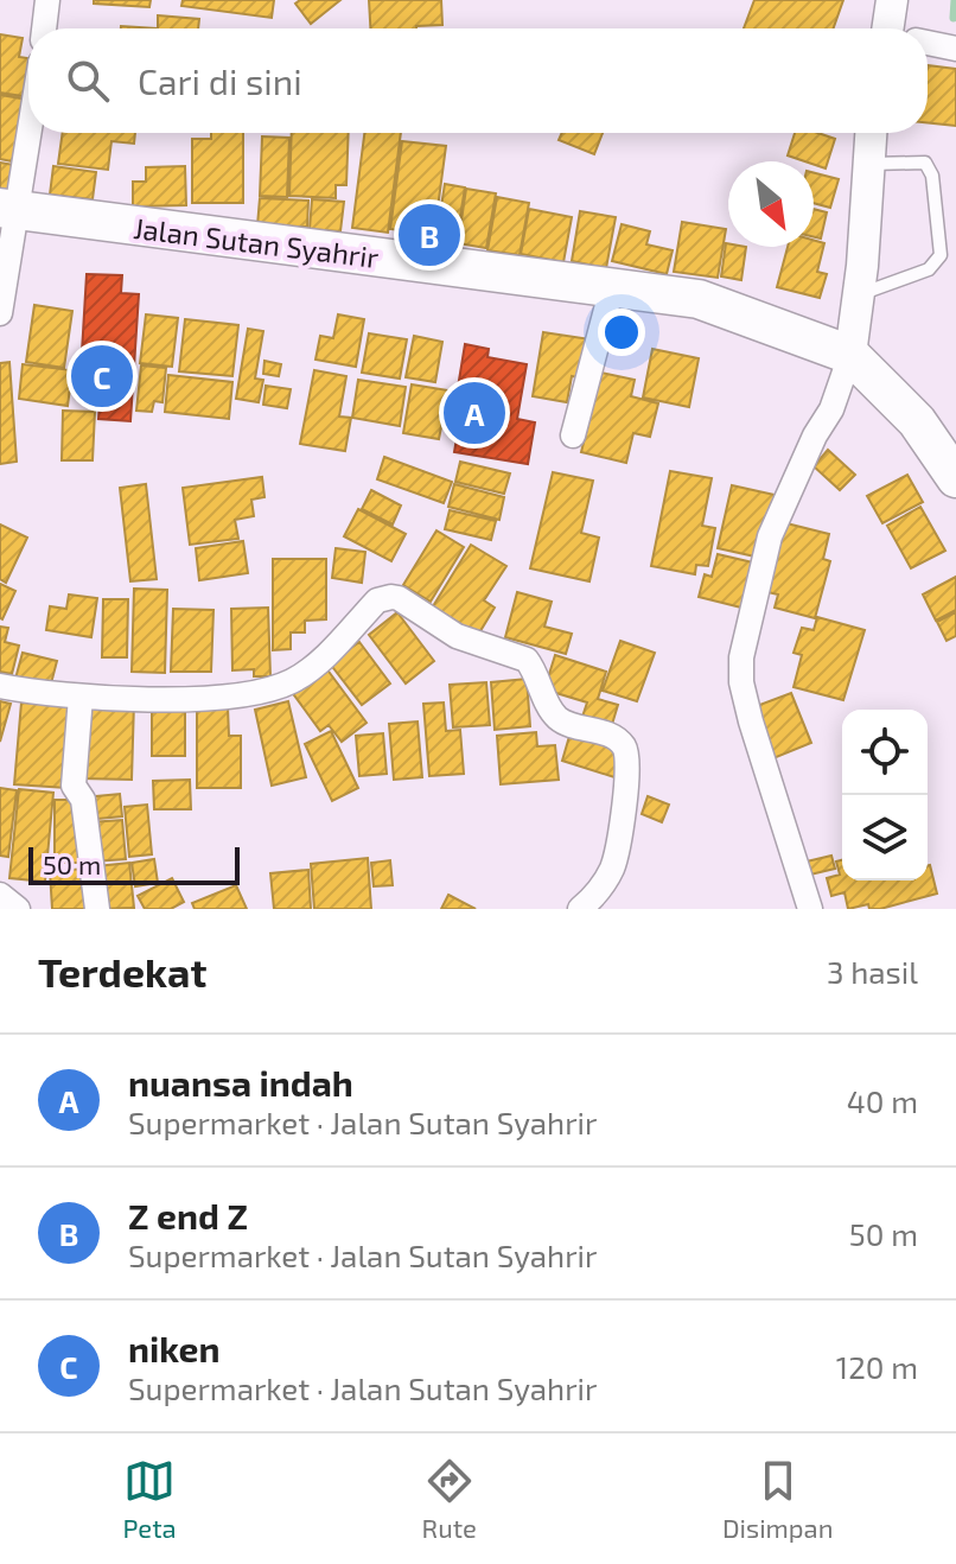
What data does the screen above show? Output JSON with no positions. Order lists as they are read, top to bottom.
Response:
{
  "streets": {
    "main road": ["Jalan Sutan Syahrir"]
  },
  "scale_bar": "50 m",
  "north": "bottom right",
  "page": {
    "search": "Cari di sini",
    "pins": ["B", "C", "A"],
    "scale": "50 m",
    "heading": ["Terdekat", "3 hasil"],
    "list": [
      {
        "mark": "A",
        "name": "nuansa indah",
        "note": "Supermarket · Jalan Sutan Syahrir",
        "value": "40 m"
      },
      {
        "mark": "B",
        "name": "Z end Z",
        "note": "Supermarket · Jalan Sutan Syahrir",
        "value": "50 m"
      },
      {
        "mark": "C",
        "name": "niken",
        "note": "Supermarket · Jalan Sutan Syahrir",
        "value": "120 m"
      }
    ],
    "nav": ["Peta", "Rute", "Disimpan"]
  }
}
